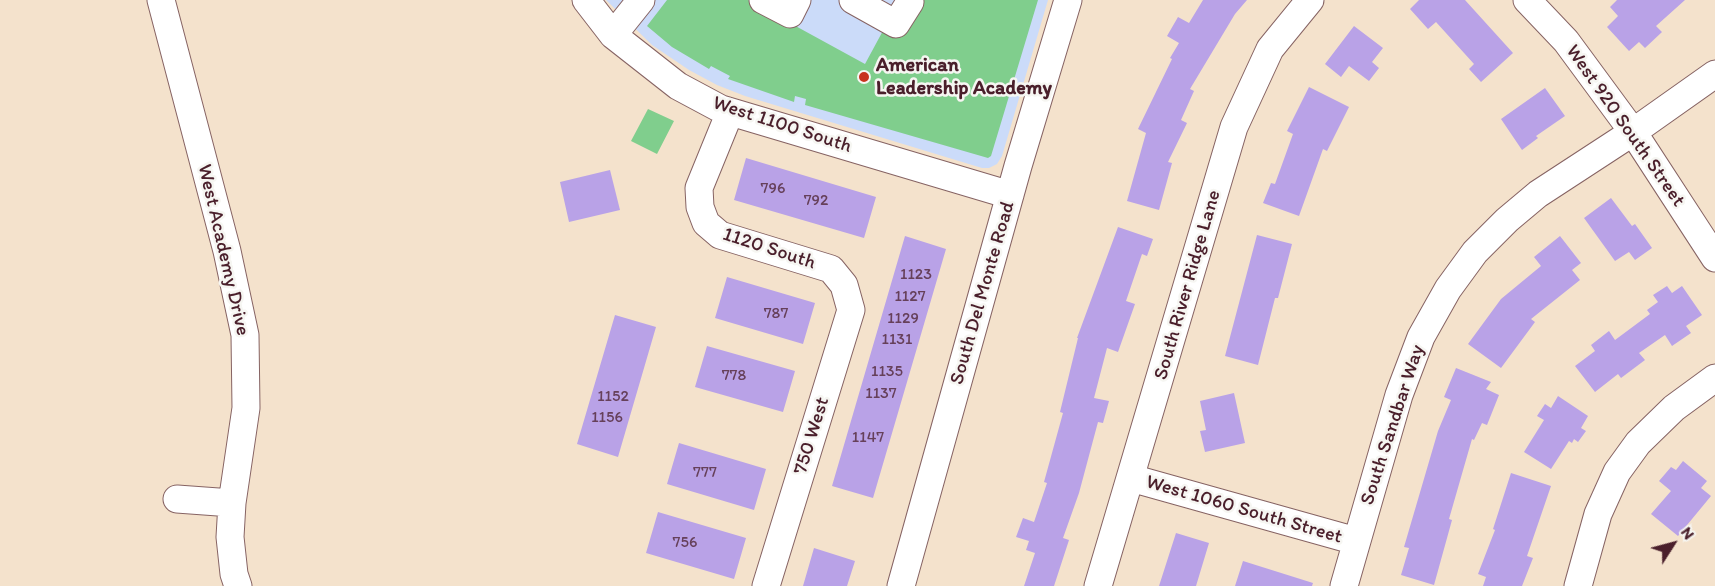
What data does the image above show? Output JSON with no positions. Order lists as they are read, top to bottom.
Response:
{
  "streets": {
    "street": [
      "West 1100 South",
      "West 920 South Street",
      "1120 South",
      "West Academy Drive",
      "South River Ridge Lane",
      "South Del Monte Road",
      "South Sandbar Way",
      "750 West",
      "West 1060 South Street"
    ]
  },
  "crossings": [
    ["West 1100 South", "1120 South"],
    ["West 1100 South", "South Del Monte Road"],
    ["West 920 South Street", "South Sandbar Way"],
    ["1120 South", "750 West"],
    ["South River Ridge Lane", "West 1060 South Street"],
    ["South Sandbar Way", "West 1060 South Street"]
  ],
  "places": ["American Leadership Academy"],
  "house_numbers": [
    "796",
    "792",
    "1123",
    "1127",
    "787",
    "1129",
    "1131",
    "1135",
    "778",
    "1137",
    "1152",
    "1156",
    "1147",
    "777",
    "756"
  ],
  "north": "top right"
}
